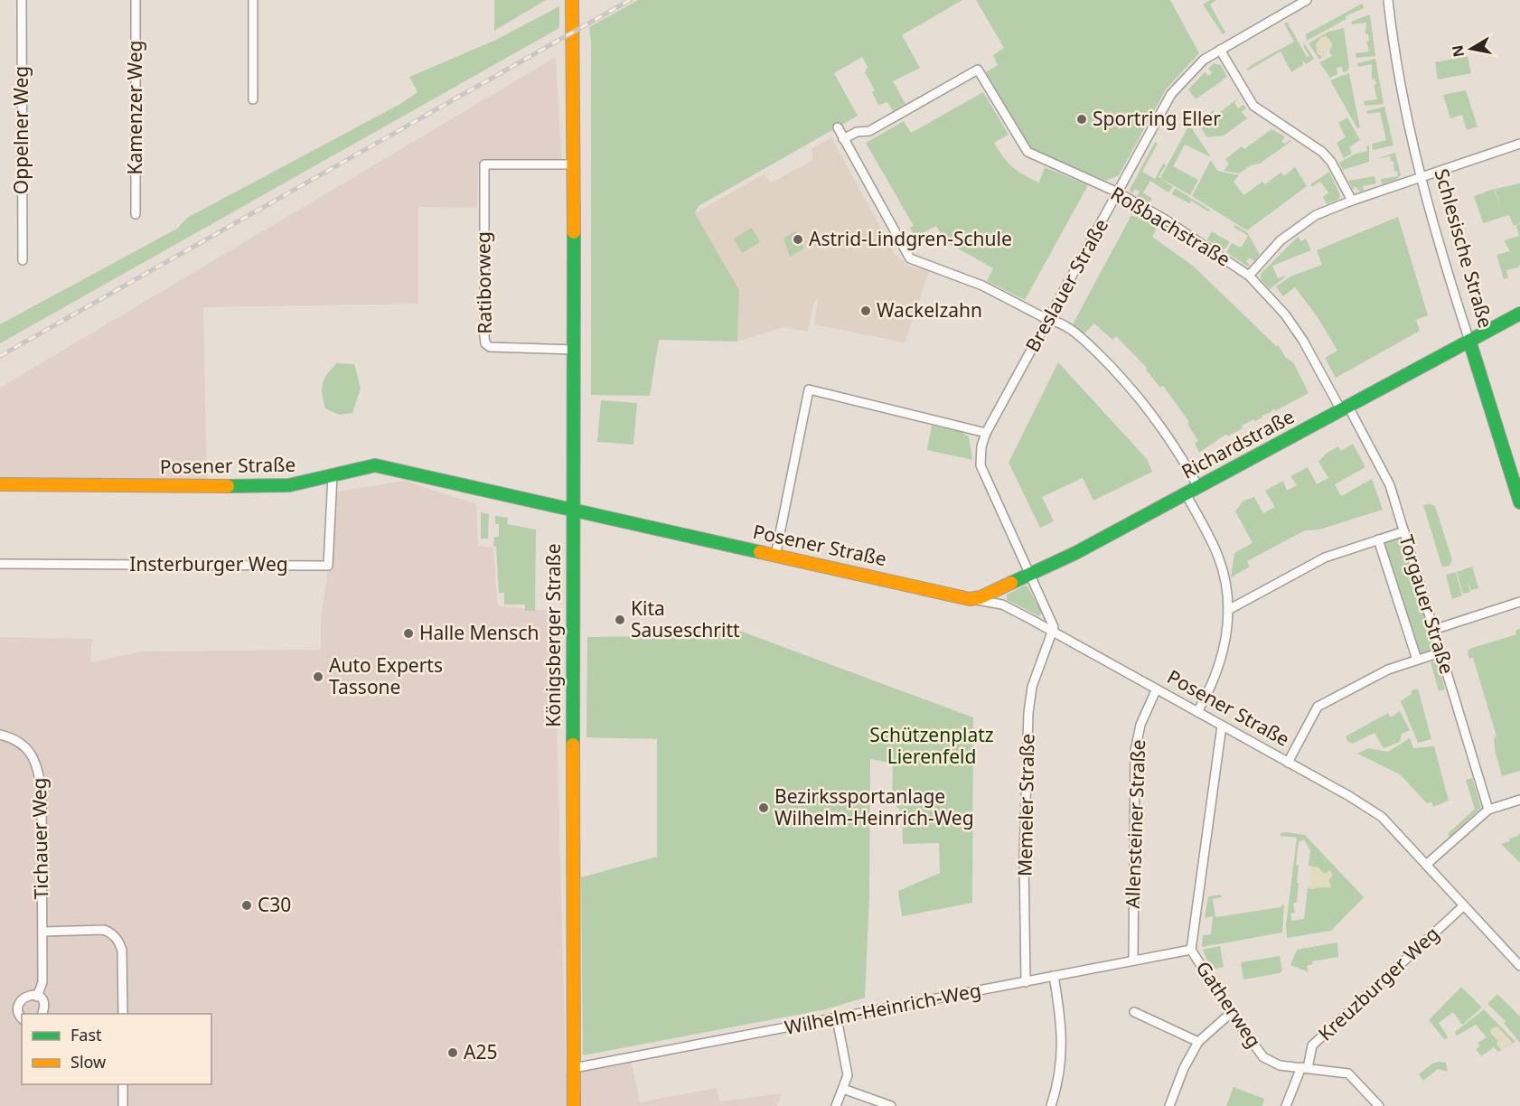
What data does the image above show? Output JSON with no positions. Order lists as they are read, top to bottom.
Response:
{
  "streets": {
    "street": [
      "Kamenzer Weg",
      "Oppelner Weg",
      "Roßbachstraße",
      "Schlesische Straße",
      "Ratiborweg",
      "Breslauer Straße",
      "Richardstraße",
      "Posener Straße",
      "Insterburger Weg",
      "Torgauer Straße",
      "Königsberger Straße",
      "Memeler Straße",
      "Allensteiner Straße",
      "Tichauer Weg",
      "Kreuzburger Weg",
      "Gatherweg",
      "Wilhelm-Heinrich-Weg"
    ]
  },
  "crossings": [
    ["Roßbachstraße", "Breslauer Straße"],
    ["Roßbachstraße", "Richardstraße"],
    ["Roßbachstraße", "Torgauer Straße"],
    ["Schlesische Straße", "Richardstraße"],
    ["Ratiborweg", "Königsberger Straße"],
    ["Breslauer Straße", "Richardstraße"],
    ["Breslauer Straße", "Posener Straße"],
    ["Breslauer Straße", "Memeler Straße"],
    ["Richardstraße", "Posener Straße"],
    ["Richardstraße", "Torgauer Straße"],
    ["Posener Straße", "Insterburger Weg"],
    ["Posener Straße", "Königsberger Straße"],
    ["Posener Straße", "Memeler Straße"],
    ["Posener Straße", "Allensteiner Straße"],
    ["Posener Straße", "Kreuzburger Weg"],
    ["Posener Straße", "Gatherweg"],
    ["Königsberger Straße", "Wilhelm-Heinrich-Weg"],
    ["Memeler Straße", "Wilhelm-Heinrich-Weg"],
    ["Allensteiner Straße", "Wilhelm-Heinrich-Weg"],
    ["Kreuzburger Weg", "Gatherweg"],
    ["Gatherweg", "Wilhelm-Heinrich-Weg"]
  ],
  "parks": ["Schützenplatz Lierenfeld"],
  "places": [
    "Sportring Eller",
    "Astrid-Lindgren-Schule",
    "Wackelzahn",
    "Kita Sauseschritt",
    "Halle Mensch",
    "Auto Experts Tassone",
    "Bezirkssportanlage Wilhelm-Heinrich-Weg",
    "C30",
    "A25"
  ],
  "legend": ["Fast", "Slow"],
  "north": "left"
}
